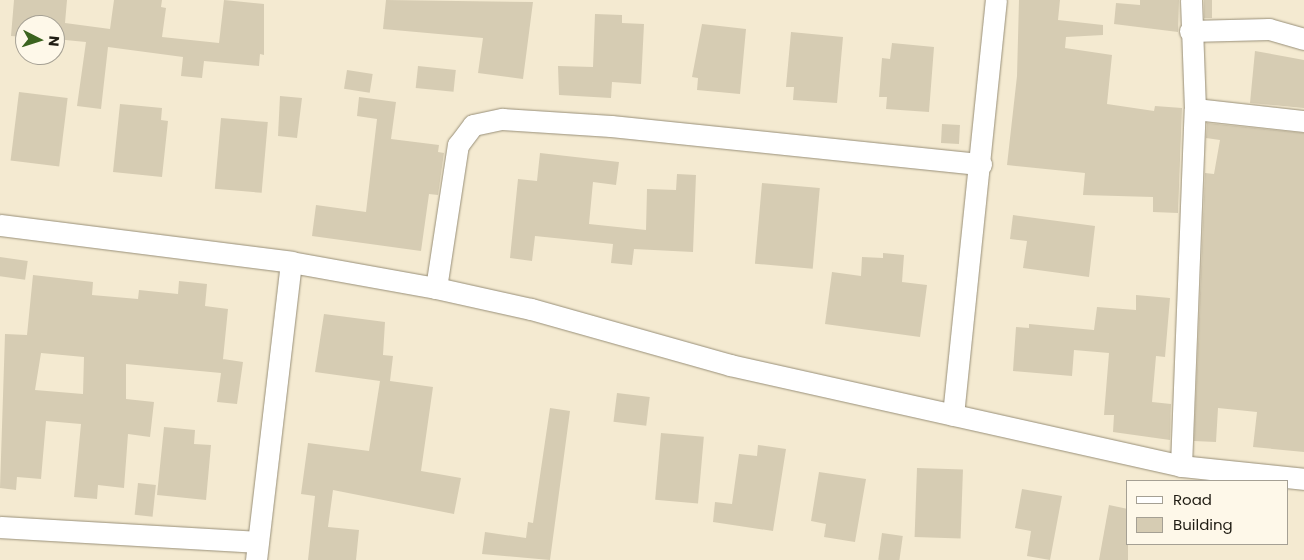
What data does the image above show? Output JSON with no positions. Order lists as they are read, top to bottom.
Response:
{
  "legend": ["Road", "Building"],
  "north": "right"
}
